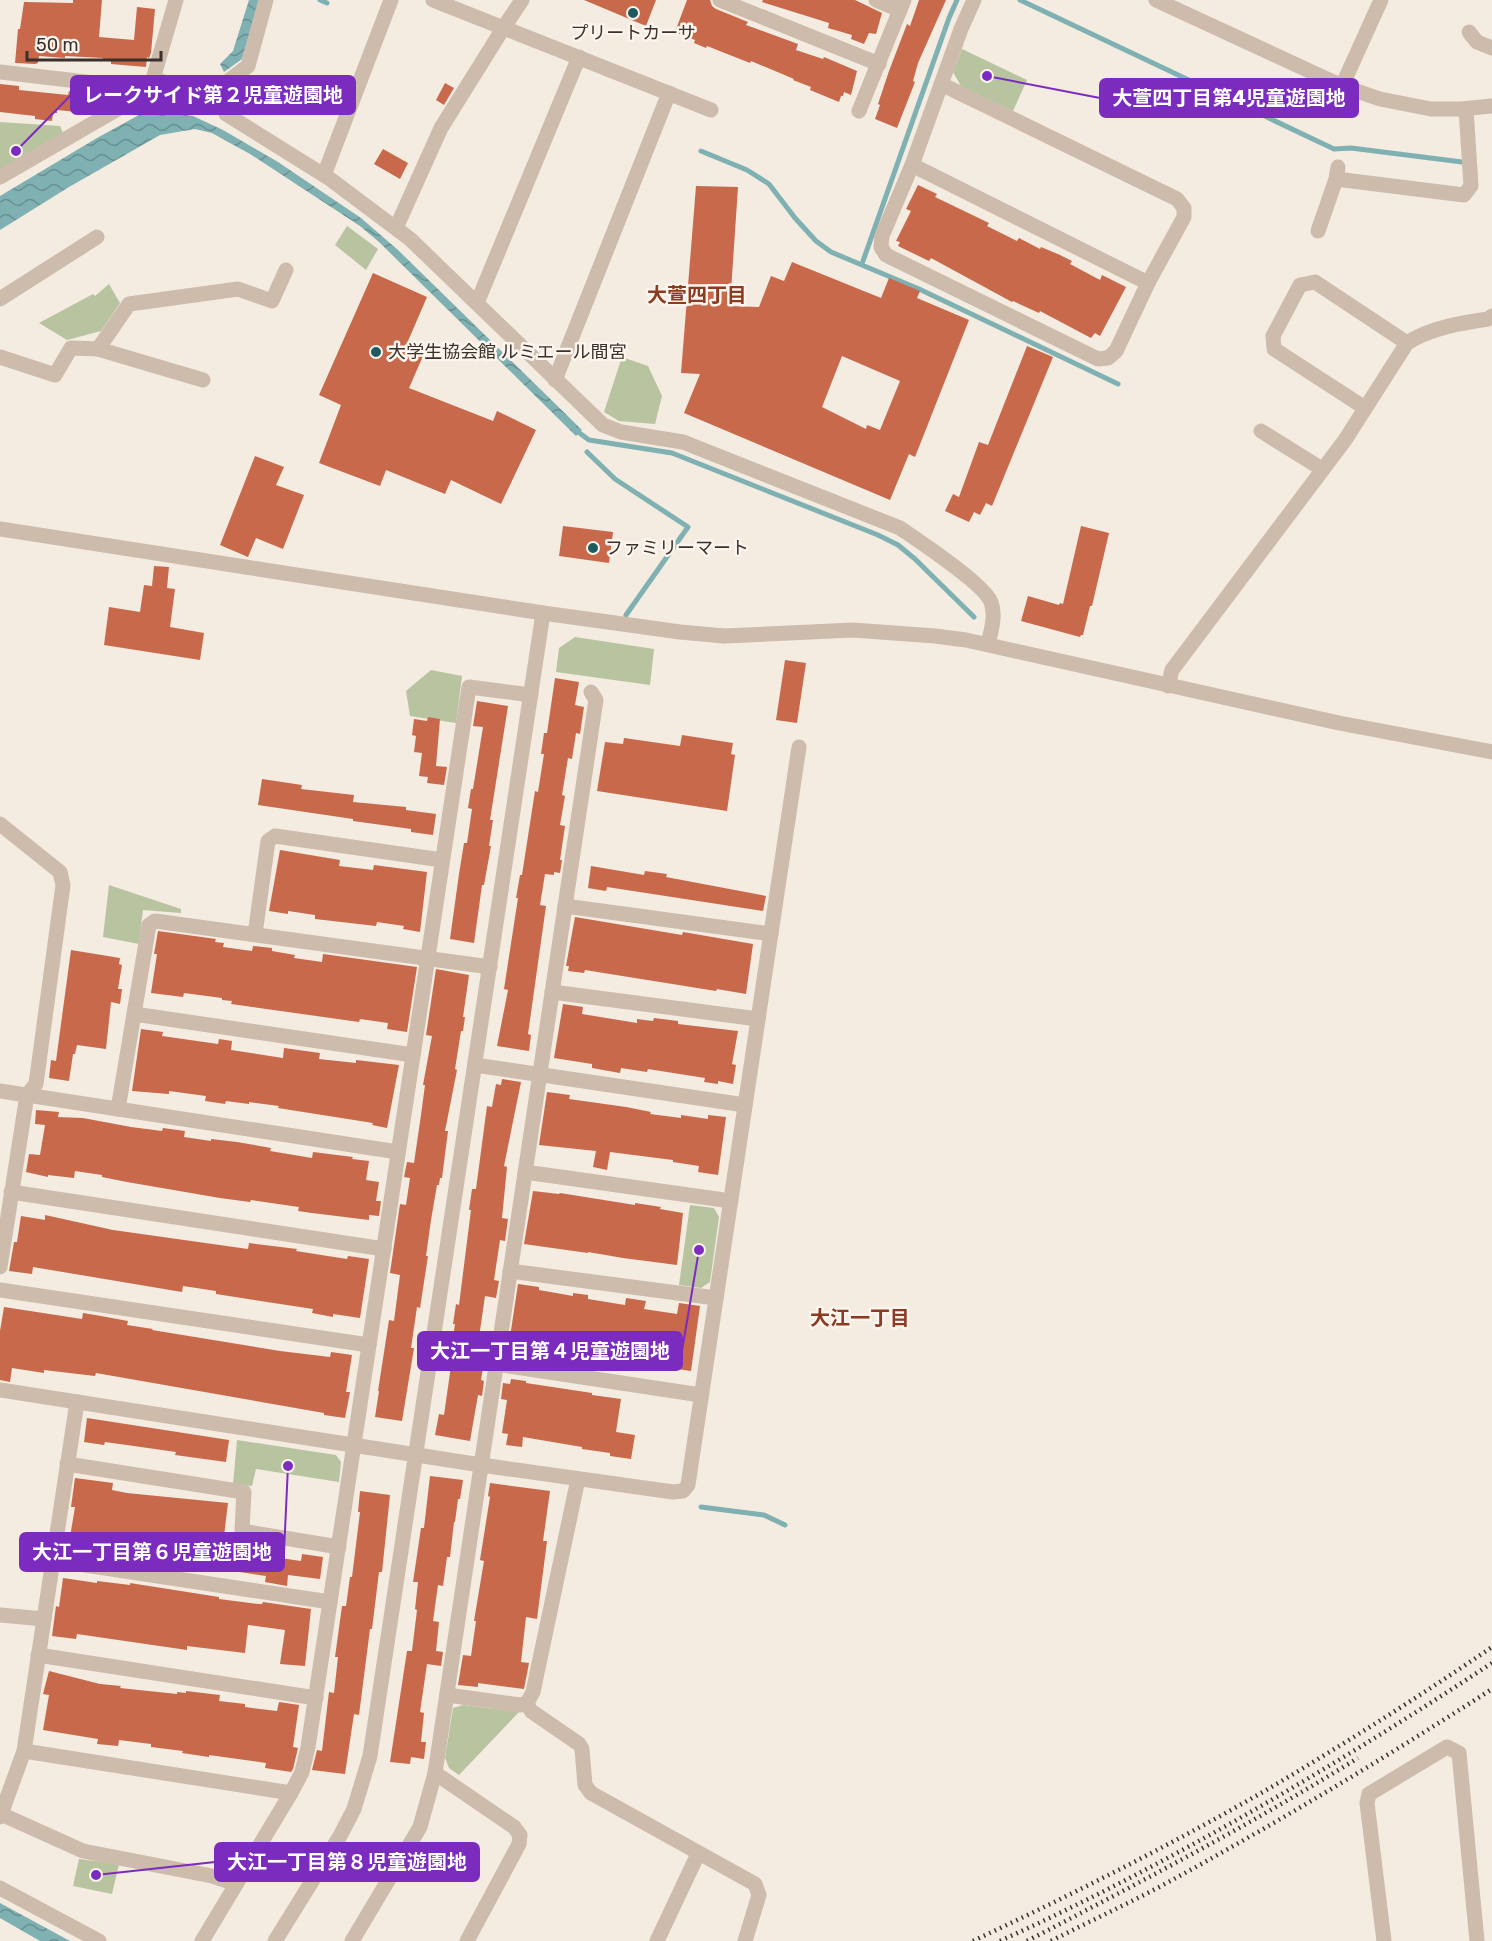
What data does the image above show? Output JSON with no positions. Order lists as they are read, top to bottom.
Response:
{
  "districts": ["大萱四丁目", "大江一丁目"],
  "places": [
    "プリートカーサ",
    "大萱四丁目第4児童遊園地",
    "レークサイド第２児童遊園地",
    "大学生協会館 ルミエール間宮",
    "ファミリーマート",
    "大江一丁目第４児童遊園地",
    "大江一丁目第６児童遊園地",
    "大江一丁目第８児童遊園地"
  ],
  "scale_bar": "50 m"
}
